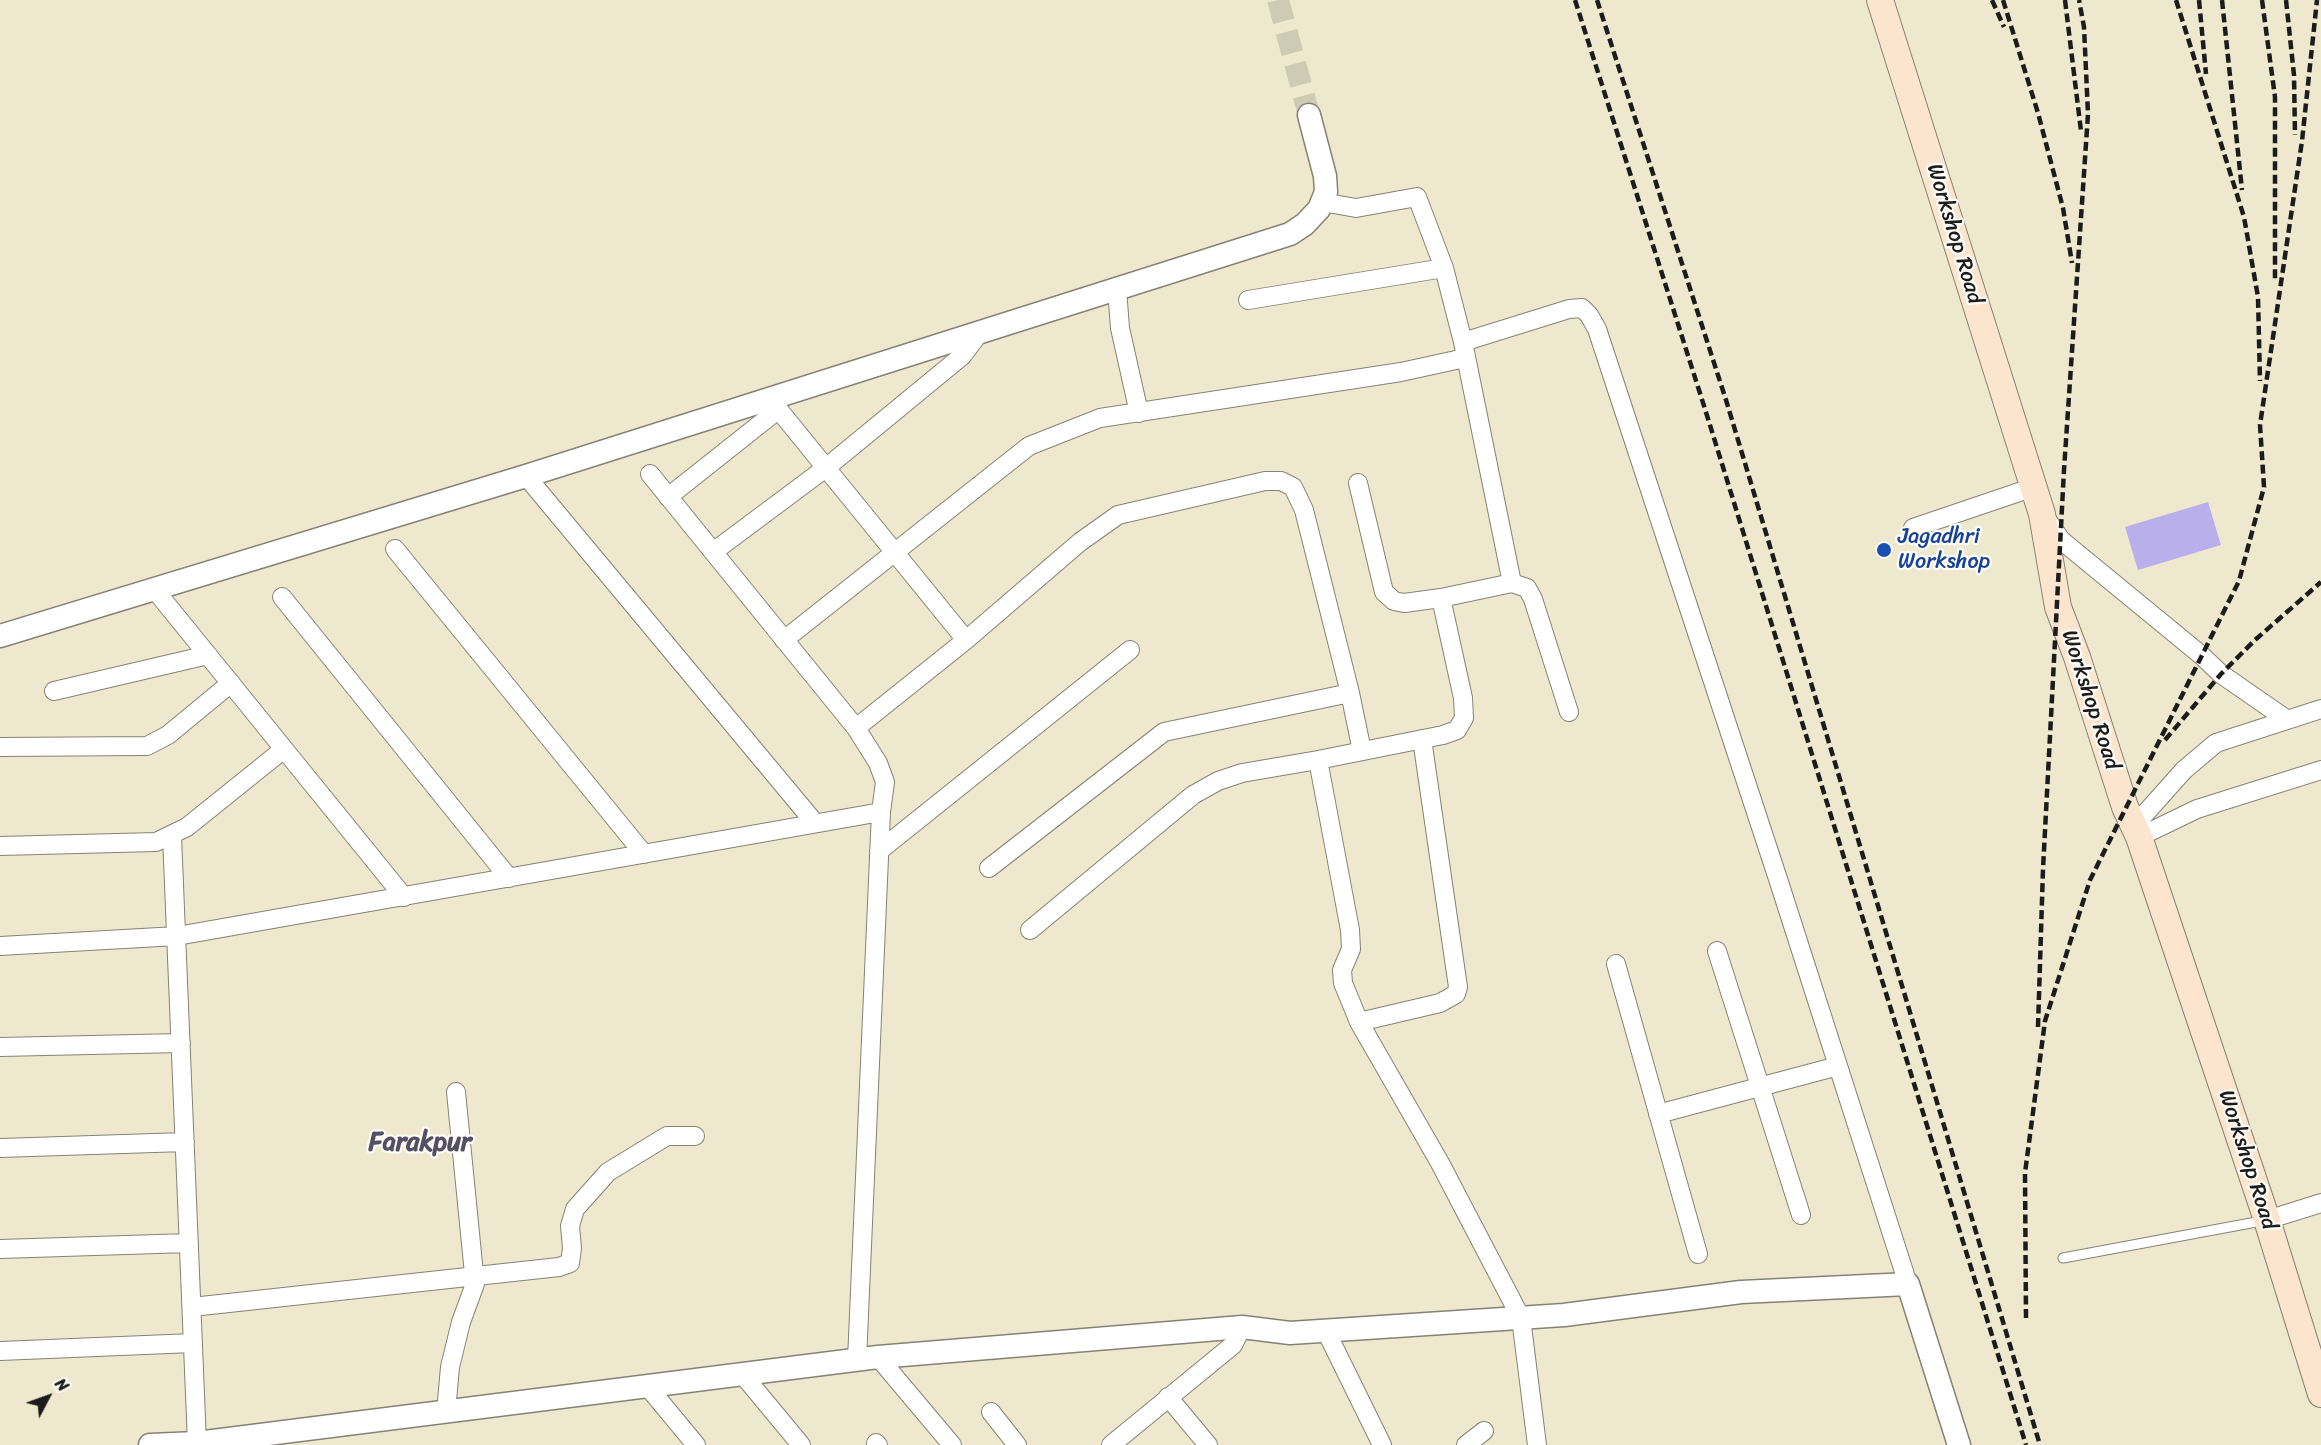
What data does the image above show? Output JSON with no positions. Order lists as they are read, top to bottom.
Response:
{
  "streets": {
    "main road": ["Workshop Road"]
  },
  "districts": ["Farakpur"],
  "places": ["Jagadhri Workshop"],
  "north": "top right"
}
